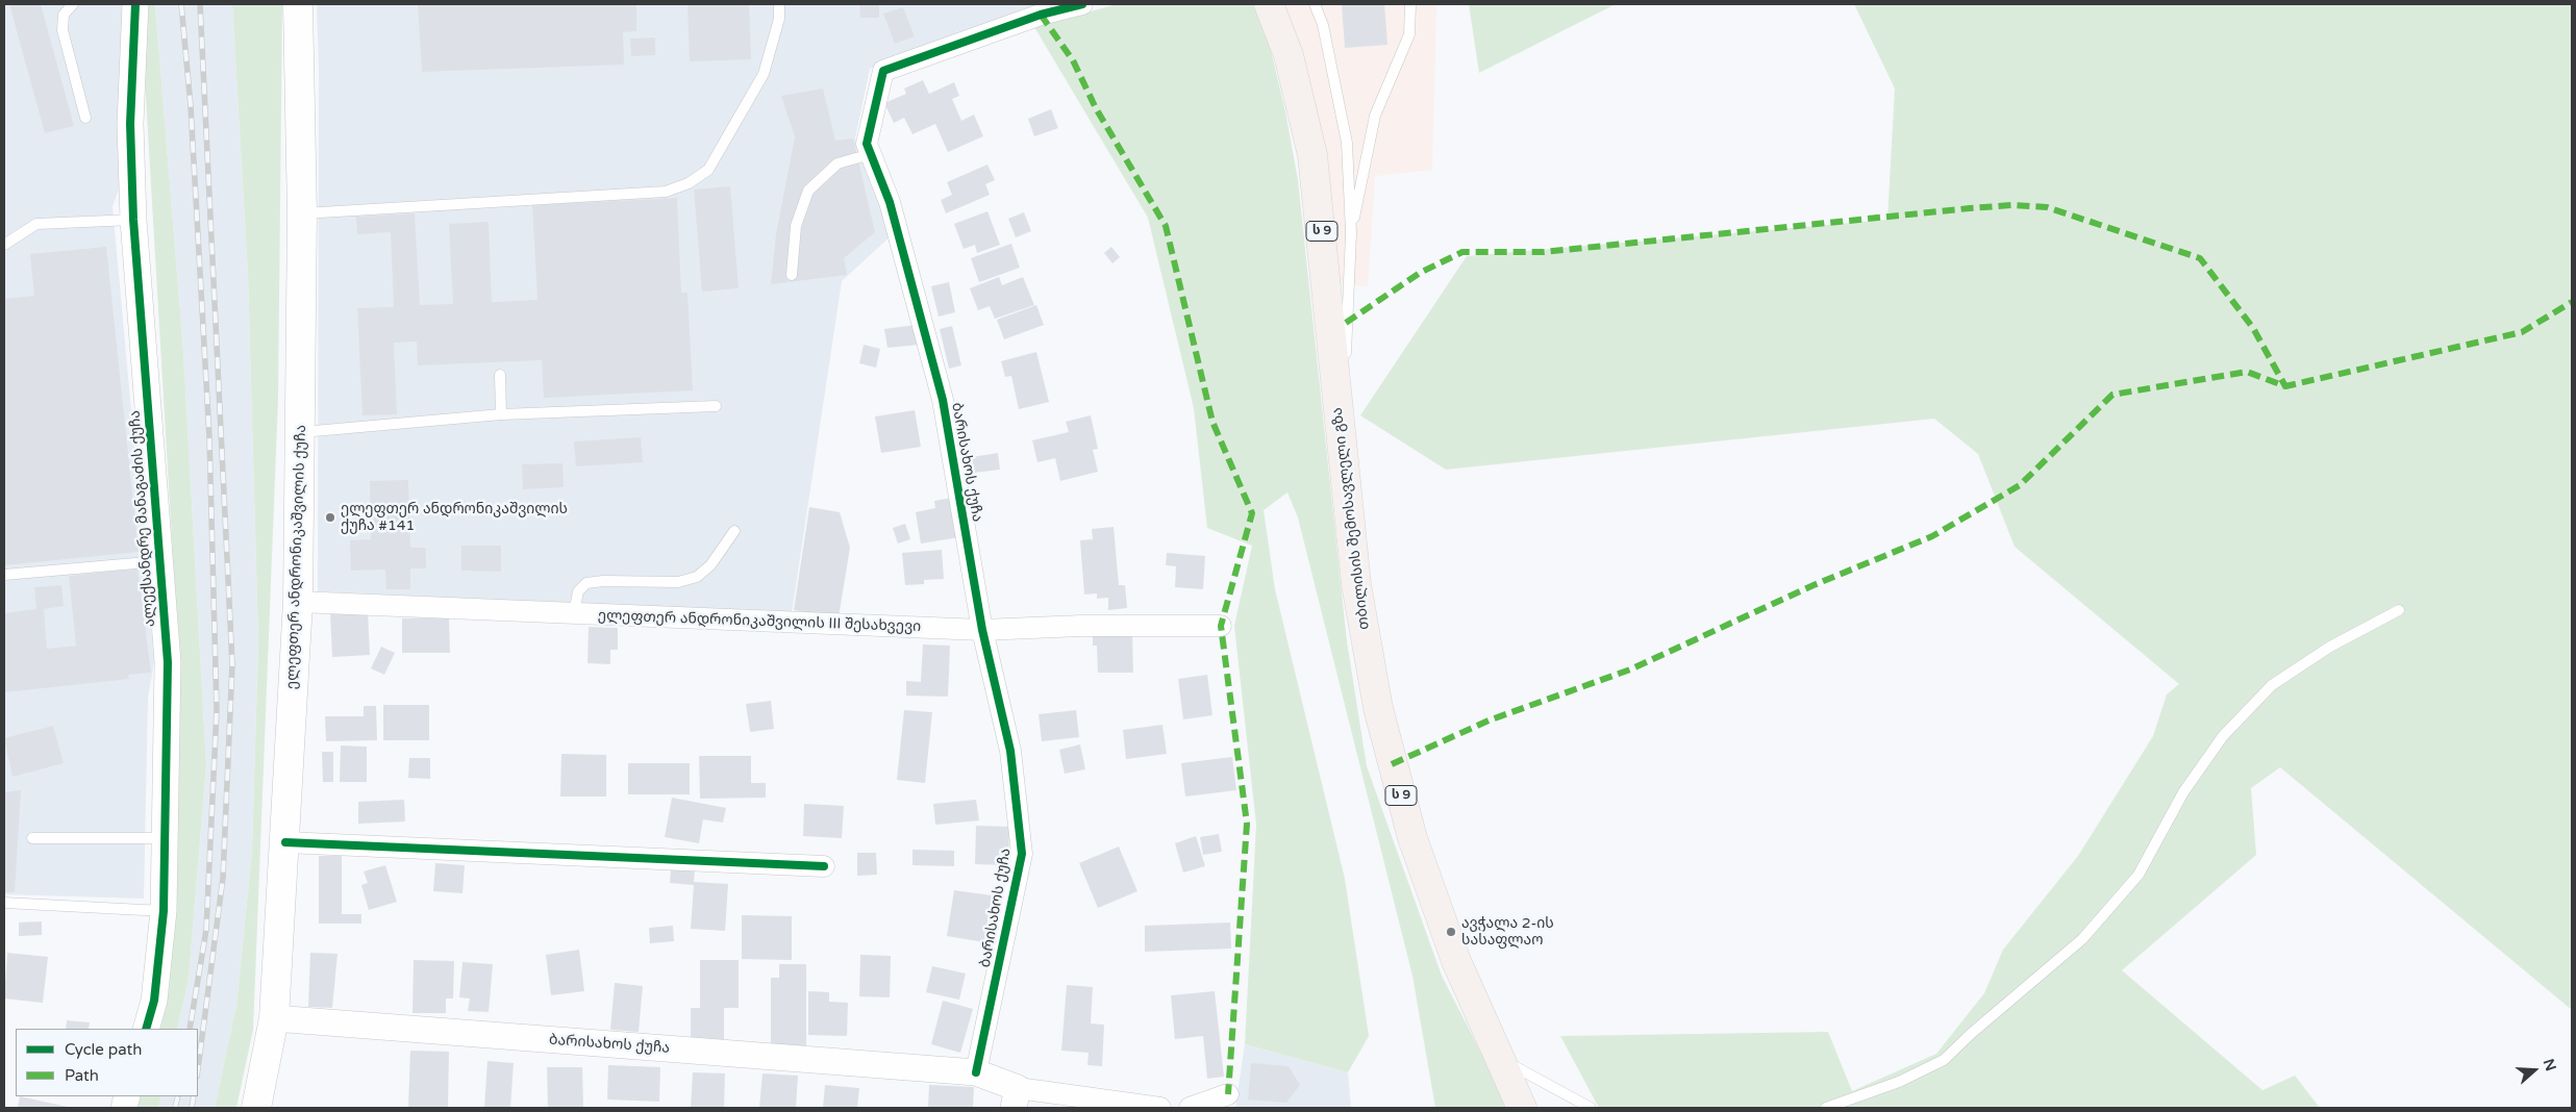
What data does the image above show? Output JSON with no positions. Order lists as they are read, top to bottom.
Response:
{
  "streets": {
    "highway": ["ს 9", "თბილისის შემოსავლელი გზა"],
    "main road": ["ელეფთერ ანდრონიკაშვილის ქუჩა"],
    "street": ["ბარისახოს ქუჩა", "ალექსანდრე მანაგაძის ქუჩა", "ელეფთერ ანდრონიკაშვილის III შესახვევი"]
  },
  "crossings": [
    ["ბარისახოს ქუჩა", "ელეფთერ ანდრონიკაშვილის ქუჩა"],
    ["ბარისახოს ქუჩა", "ელეფთერ ანდრონიკაშვილის III შესახვევი"],
    ["ელეფთერ ანდრონიკაშვილის ქუჩა", "ელეფთერ ანდრონიკაშვილის III შესახვევი"]
  ],
  "places": ["ელეფთერ ანდრონიკაშვილის ქუჩა #141", "ავჭალა 2-ის სასაფლაო"],
  "legend": ["Cycle path", "Path"],
  "north": "right"
}
